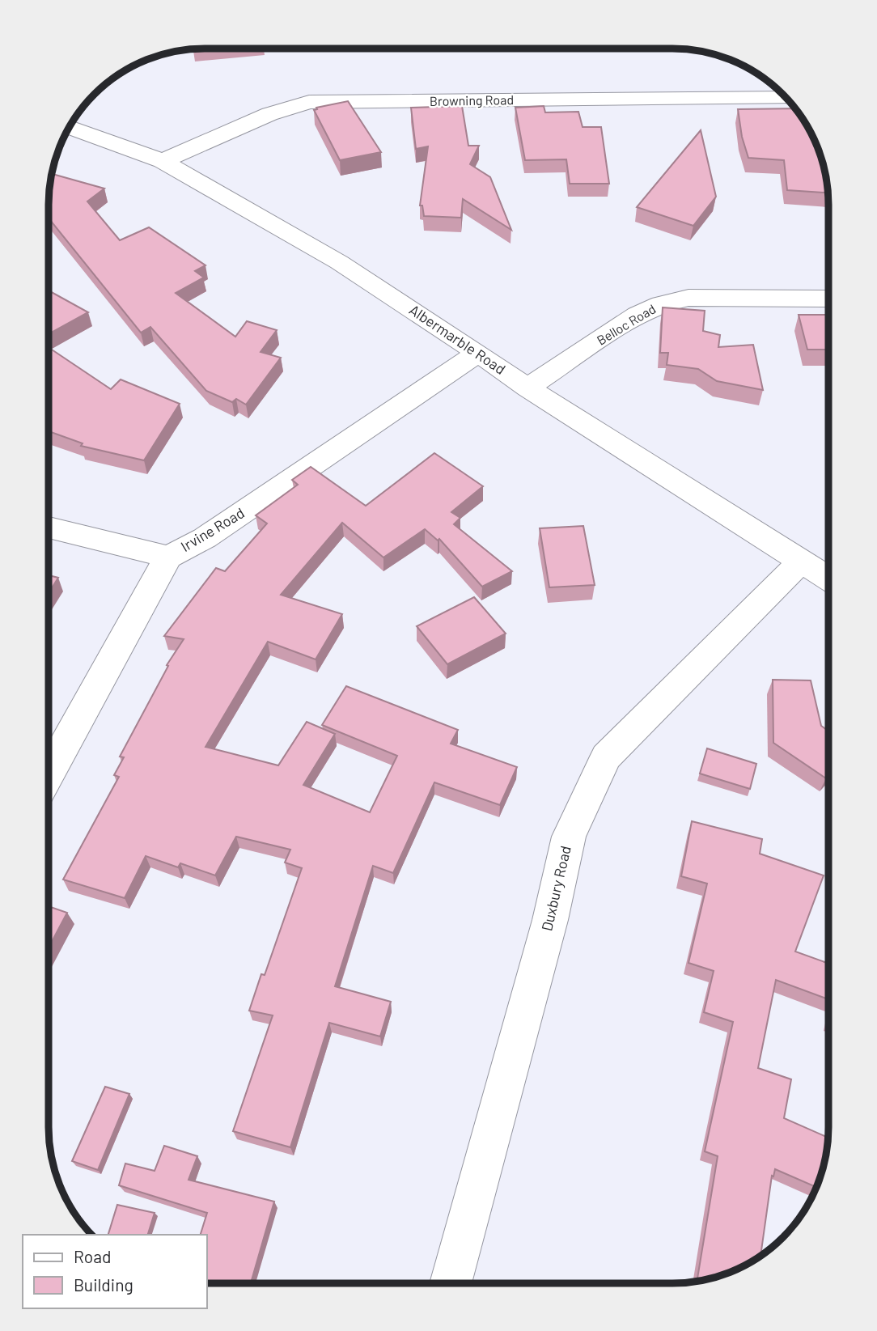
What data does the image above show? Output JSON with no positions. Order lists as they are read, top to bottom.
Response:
{
  "streets": {
    "street": [
      "Browning Road",
      "Belloc Road",
      "Albermarble Road",
      "Irvine Road",
      "Duxbury Road"
    ]
  },
  "crossings": [
    ["Browning Road", "Albermarble Road"],
    ["Belloc Road", "Albermarble Road"],
    ["Albermarble Road", "Irvine Road"],
    ["Albermarble Road", "Duxbury Road"]
  ],
  "legend": ["Road", "Building"]
}
